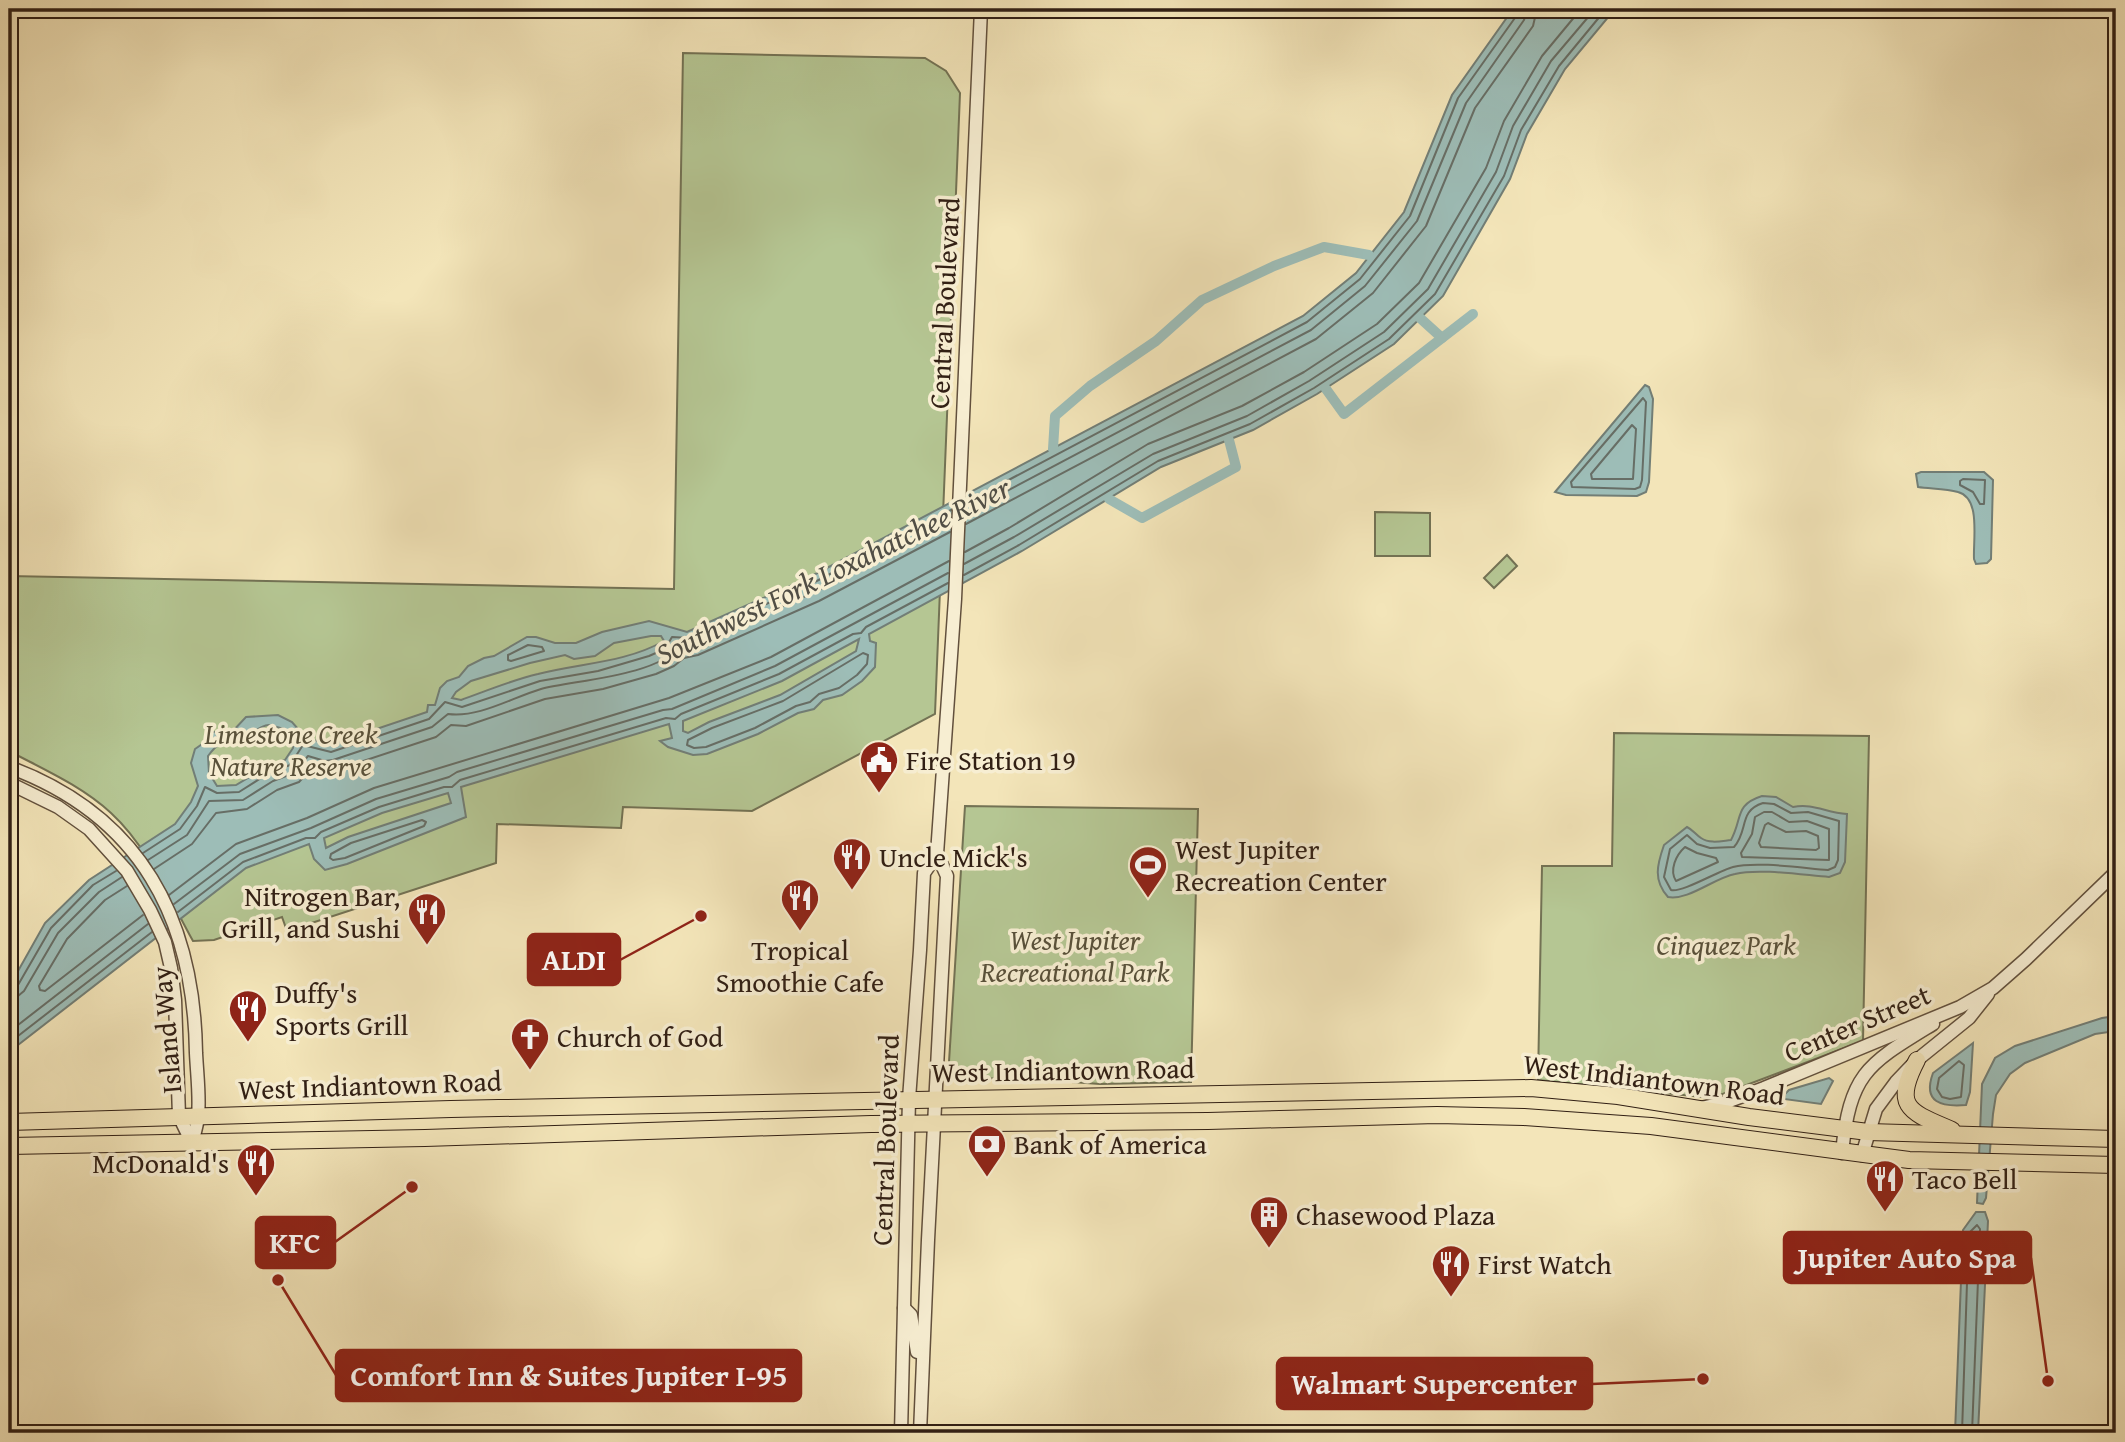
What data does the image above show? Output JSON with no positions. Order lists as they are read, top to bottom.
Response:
{
  "streets": {
    "main road": ["West Indiantown Road"],
    "street": ["Central Boulevard", "Center Street", "Island Way"]
  },
  "crossings": [
    ["Central Boulevard", "West Indiantown Road"],
    ["Center Street", "West Indiantown Road"],
    ["Island Way", "West Indiantown Road"]
  ],
  "water": ["Southwest Fork Loxahatchee River"],
  "parks": ["Limestone Creek Nature Reserve", "West Jupiter Recreational Park", "Cinquez Park"],
  "places": {
    "public building": ["Fire Station 19"],
    "restaurant": [
      "Uncle Mick's",
      "Tropical Smoothie Cafe",
      "Nitrogen Bar, Grill, and Sushi",
      "Duffy's Sports Grill",
      "McDonald's",
      "Taco Bell",
      "First Watch"
    ],
    "sports": ["West Jupiter Recreation Center"],
    "other": [
      "ALDI",
      "KFC",
      "Comfort Inn & Suites Jupiter I-95",
      "Walmart Supercenter",
      "Jupiter Auto Spa"
    ],
    "church": ["Church of God"],
    "bank": ["Bank of America"],
    "building": ["Chasewood Plaza"]
  }
}
